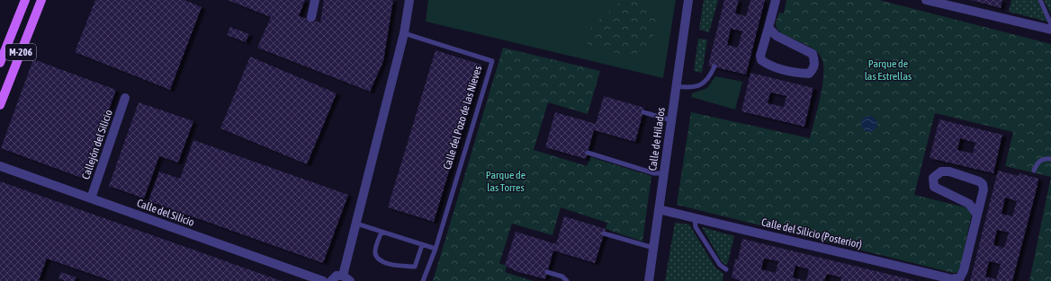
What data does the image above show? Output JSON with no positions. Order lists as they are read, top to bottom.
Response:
{
  "streets": {
    "main road": ["M-206"],
    "street": [
      "Calle de Hilados",
      "Callejón del Silicio",
      "Calle del Silicio",
      "Calle del Silicio (Posterior)"
    ],
    "lane": ["Calle del Pozo de las Nieves"]
  },
  "crossings": [
    ["Calle de Hilados", "Calle del Silicio (Posterior)"],
    ["Callejón del Silicio", "Calle del Silicio"]
  ],
  "parks": ["Parque de las Estrellas", "Parque de las Torres"]
}
